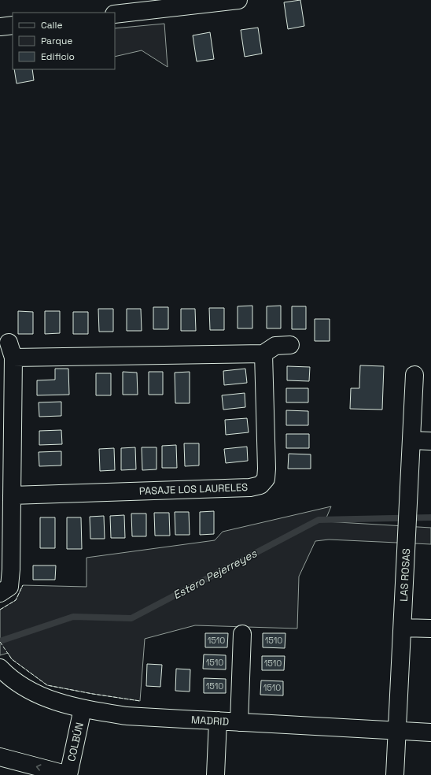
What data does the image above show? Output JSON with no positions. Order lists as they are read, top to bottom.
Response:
{
  "streets": {
    "street": [
      "PASAJE LOS LAURELES",
      "LAS ROSAS",
      "MADRID",
      "COLBÚN"
    ]
  },
  "crossings": [
    ["LAS ROSAS", "MADRID"],
    ["MADRID", "COLBÚN"]
  ],
  "water": ["Estero Pejerreyes"],
  "house_numbers": [
    "1510",
    "1510",
    "1510",
    "1510",
    "1510",
    "1510"
  ],
  "legend": ["Calle", "Parque", "Edificio"]
}
